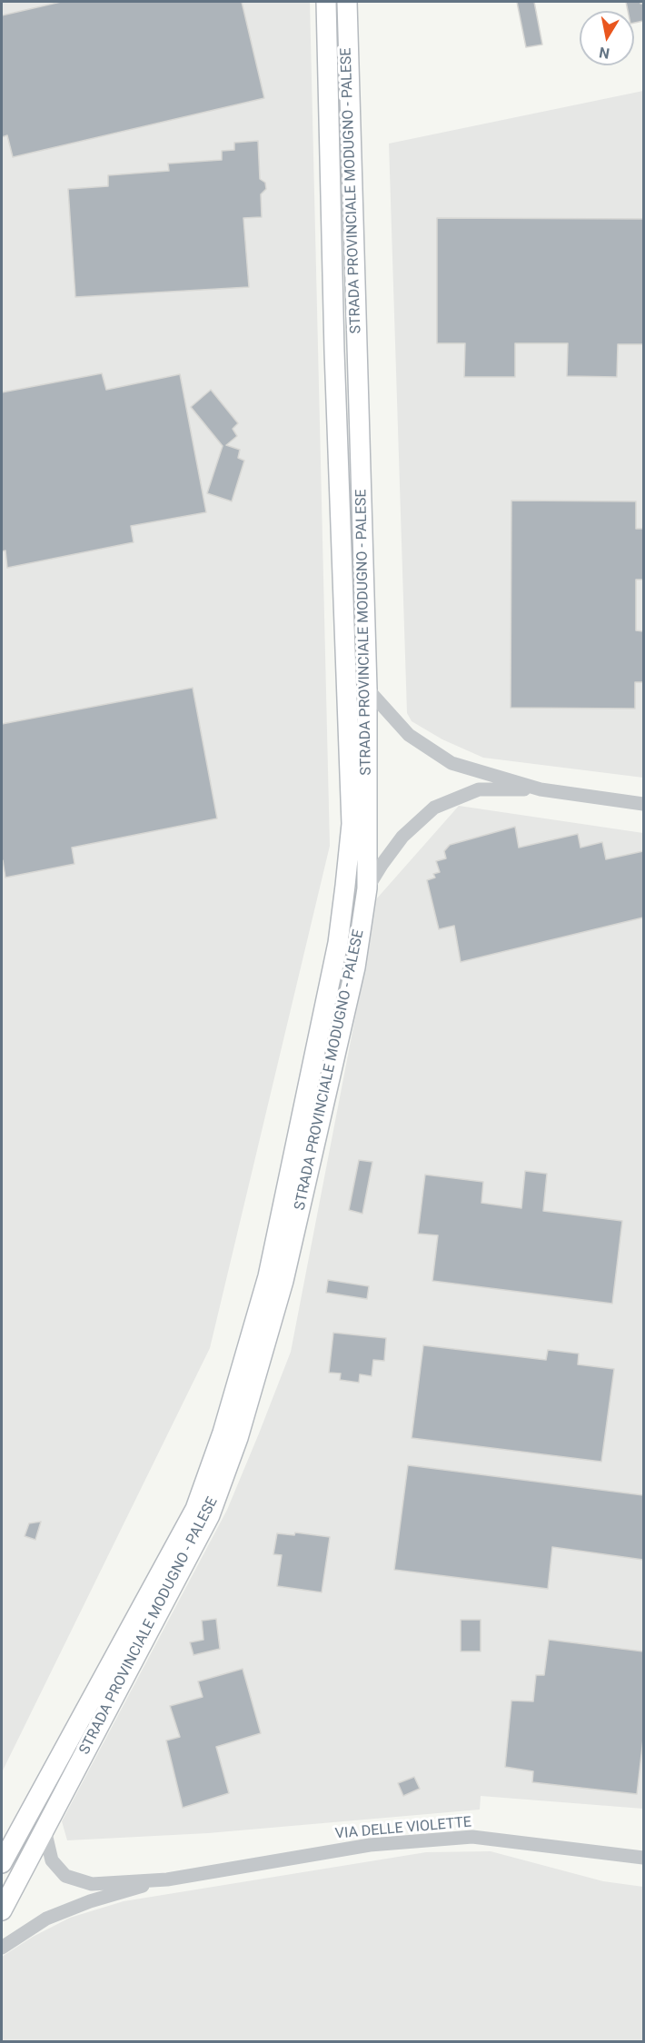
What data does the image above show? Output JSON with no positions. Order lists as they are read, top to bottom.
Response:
{
  "streets": {
    "main road": ["STRADA PROVINCIALE MODUGNO - PALESE"],
    "street": ["VIA DELLE VIOLETTE"]
  },
  "north": "bottom"
}
